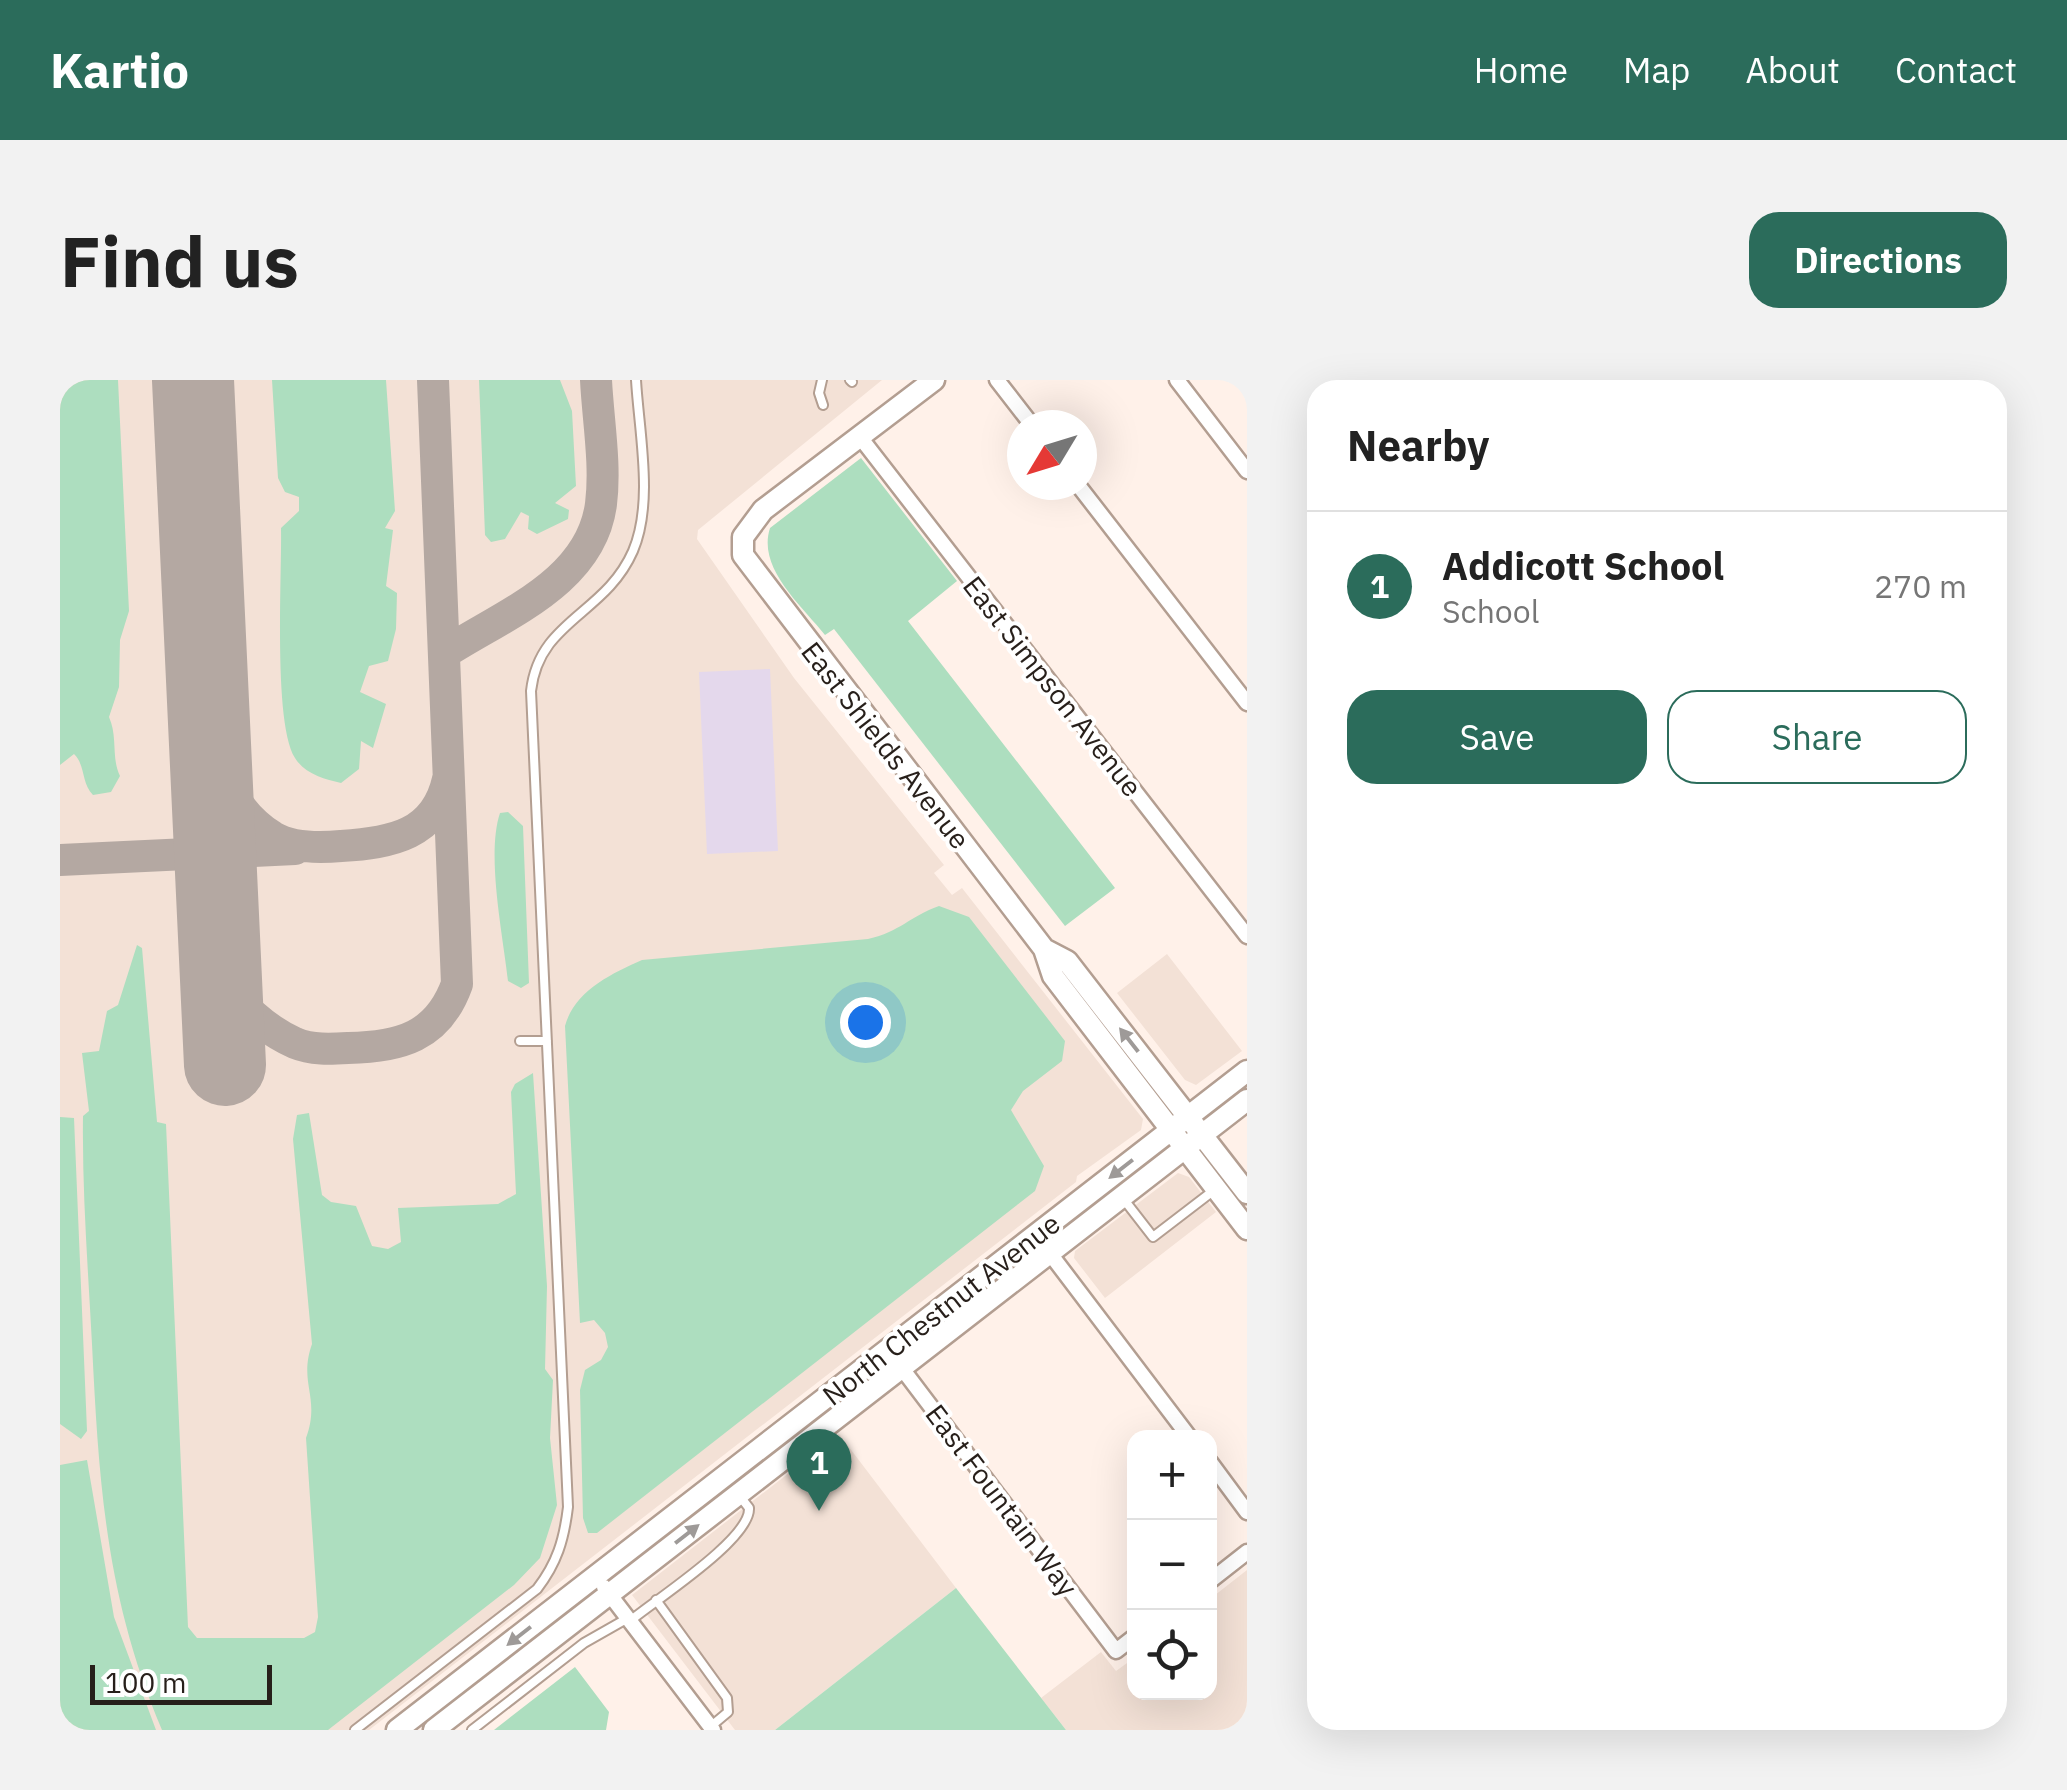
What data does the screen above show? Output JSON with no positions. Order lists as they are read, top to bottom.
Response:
{
  "streets": {
    "main road": ["East Shields Avenue", "North Chestnut Avenue"],
    "street": ["East Simpson Avenue", "East Fountain Way"]
  },
  "crossings": [
    ["East Simpson Avenue", "East Shields Avenue"],
    ["East Shields Avenue", "North Chestnut Avenue"],
    ["North Chestnut Avenue", "East Fountain Way"]
  ],
  "scale_bar": "100 m",
  "north": "bottom left",
  "page": {
    "header": "Kartio",
    "nav": [
      "Home",
      "Map",
      "About",
      "Contact"
    ],
    "buttons": [
      "Directions",
      ["Save", "Share"]
    ],
    "title": "Find us",
    "heading": "Nearby",
    "list": [
      {
        "mark": "1",
        "name": "Addicott School",
        "note": "School",
        "value": "270 m"
      }
    ],
    "pins": "1",
    "map_buttons": ["+", "−"],
    "scale": "100 m"
  }
}
